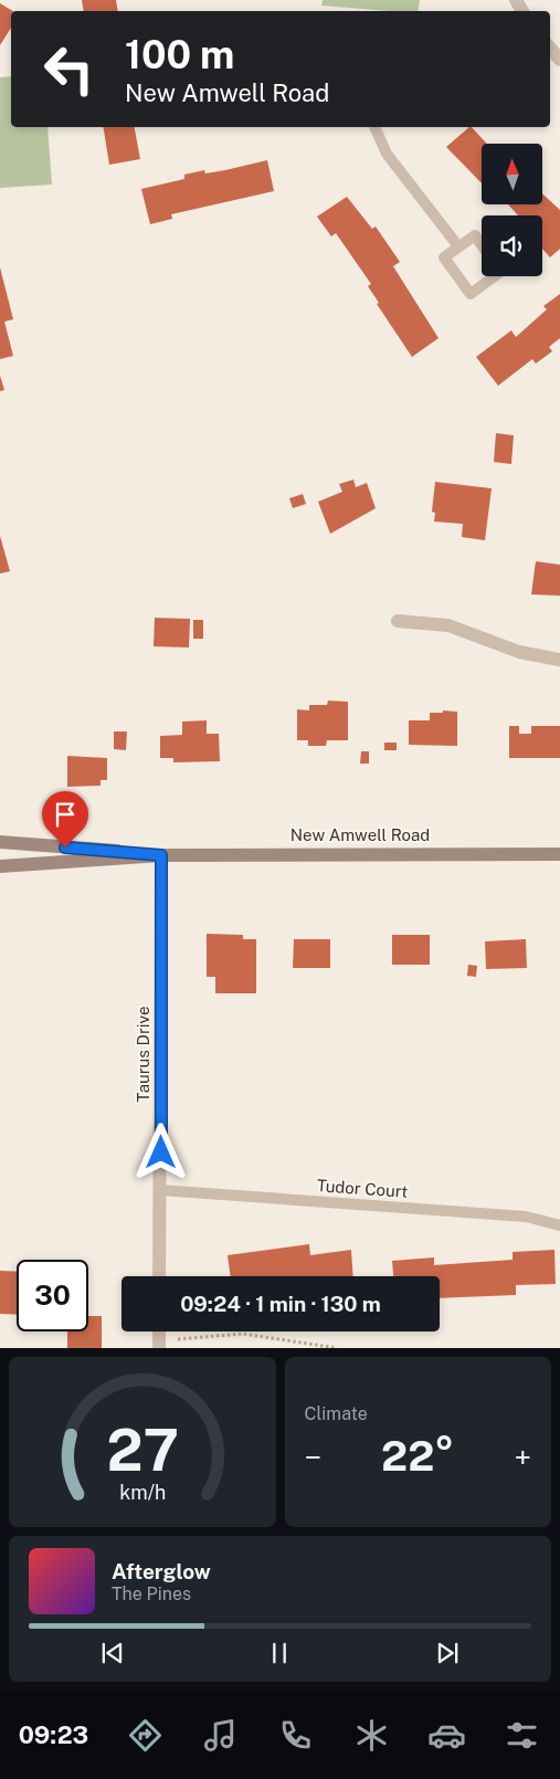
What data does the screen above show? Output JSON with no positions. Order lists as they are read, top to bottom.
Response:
{
  "streets": {
    "street": ["New Amwell Road", "Taurus Drive"],
    "lane": ["Tudor Court"]
  },
  "crossings": [
    ["New Amwell Road", "Taurus Drive"],
    ["Taurus Drive", "Tudor Court"]
  ],
  "north": "top",
  "page": {
    "turn": ["100 m", "New Amwell Road"],
    "limit": "30",
    "trip": "09:24 · 1 min · 130 m",
    "tile": "Climate",
    "heat": ["−", "22°", "+"],
    "song": ["Afterglow", "The Pines"],
    "tabs": "09:23",
    "gauge": ["27", "km/h"]
  }
}
